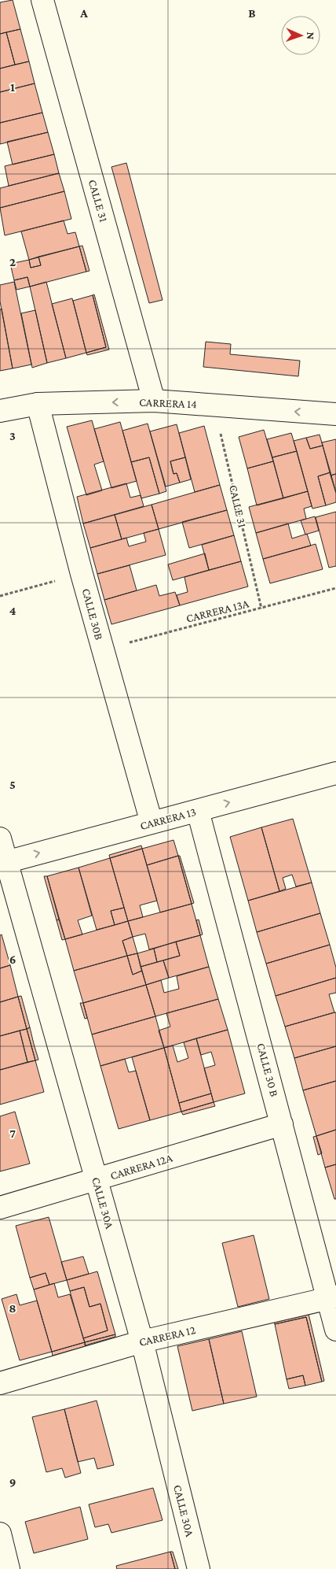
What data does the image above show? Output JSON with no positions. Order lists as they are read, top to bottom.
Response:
{
  "streets": {
    "street": [
      "CALLE 31",
      "CARRERA 14",
      "CALLE 30B",
      "CARRERA 13",
      "CALLE 30 B",
      "CARRERA 12A",
      "CALLE 30A",
      "CARRERA 12"
    ],
    "path": ["CARRERA 13A"]
  },
  "crossings": [
    ["CALLE 31", "CARRERA 14"],
    ["CALLE 31", "CARRERA 13A"],
    ["CARRERA 14", "CALLE 30B"],
    ["CARRERA 13A", "CALLE 30B"],
    ["CALLE 30B", "CARRERA 13"],
    ["CARRERA 13", "CALLE 30 B"],
    ["CARRERA 13", "CALLE 30A"],
    ["CALLE 30 B", "CARRERA 12A"],
    ["CALLE 30 B", "CARRERA 12"],
    ["CARRERA 12A", "CALLE 30A"],
    ["CALLE 30A", "CARRERA 12"]
  ],
  "one_way": ["CARRERA 14", "CARRERA 13"],
  "north": "right",
  "grid": {
    "columns": ["A", "B"],
    "rows": [
      "1",
      "2",
      "3",
      "4",
      "5",
      "6",
      "7",
      "8",
      "9"
    ]
  }
}
